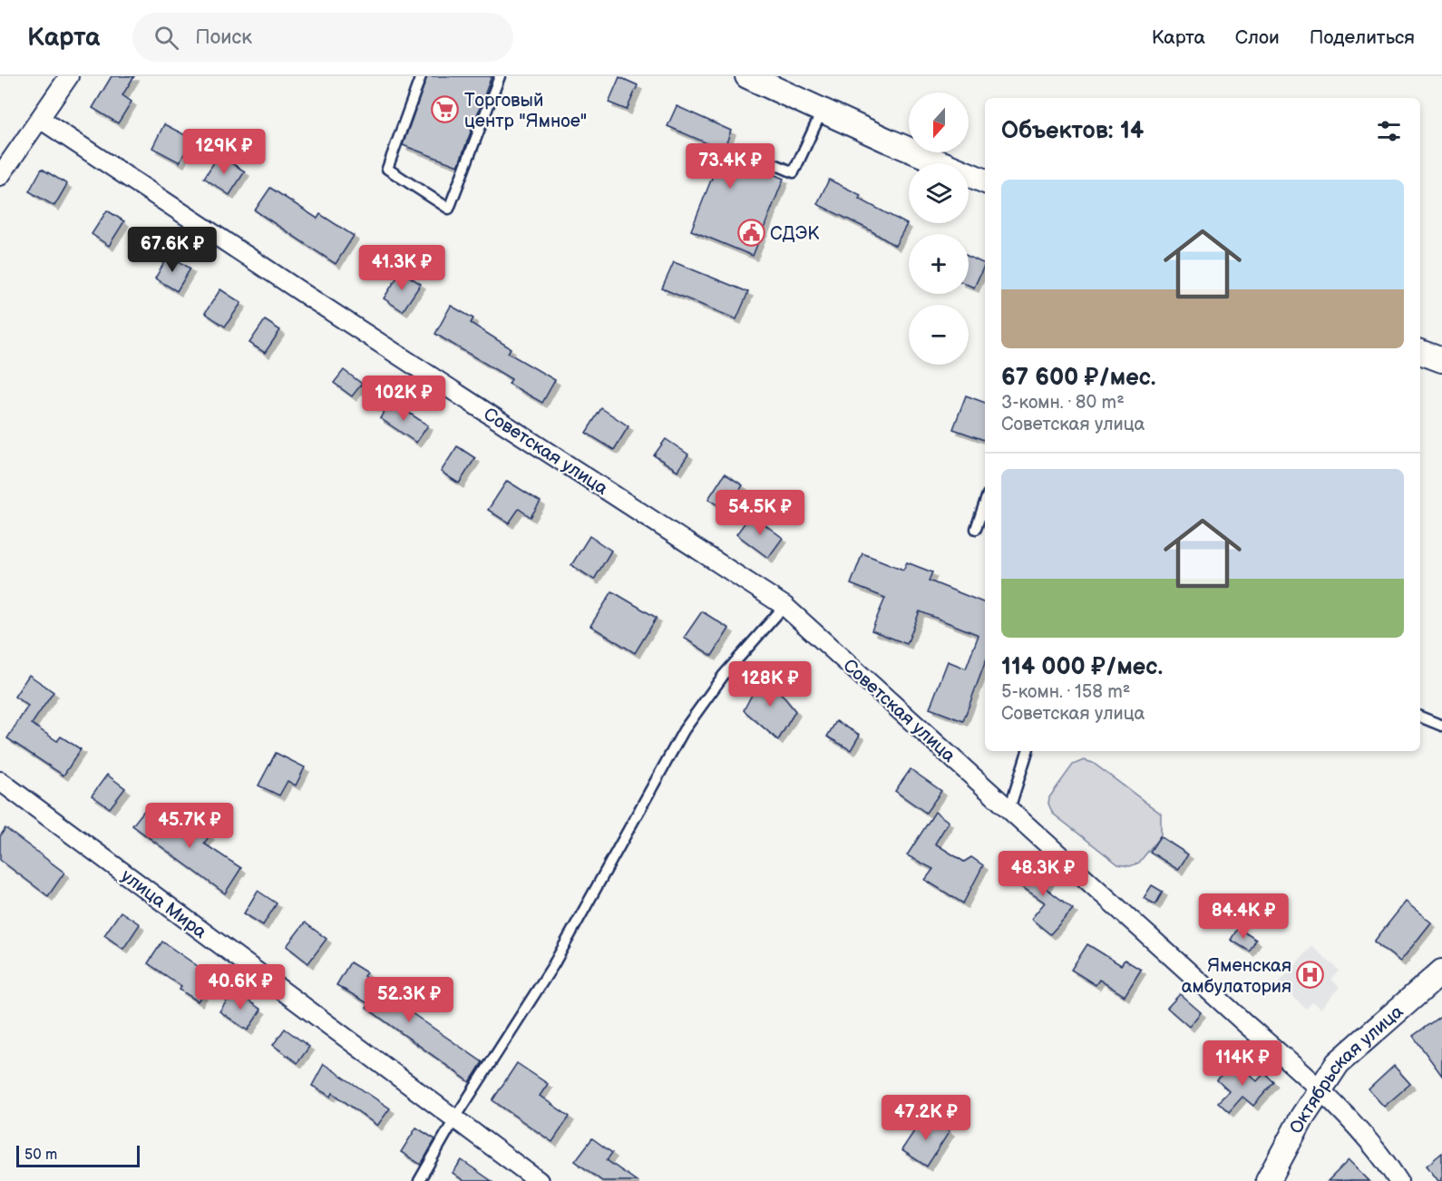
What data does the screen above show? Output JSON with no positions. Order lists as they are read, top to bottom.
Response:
{
  "streets": {
    "street": ["Советская улица", "улица Мира", "Октябрьская улица"]
  },
  "crossings": [
    ["Советская улица", "Октябрьская улица"]
  ],
  "places": {
    "supermarket": ["Торговый центр \"Ямное\""],
    "public building": ["СДЭК"],
    "hospital": ["Яменская амбулатория"]
  },
  "scale_bar": "50 m",
  "north": "bottom",
  "page": {
    "header": "Карта",
    "search": "Поиск",
    "nav": ["Карта", "Слои", "Поделиться"],
    "map_buttons": ["+", "−"],
    "heading": "Объектов: 14",
    "price": [
      "129K ₽",
      "73.4K ₽",
      "67.6K ₽",
      "41.3K ₽",
      "102K ₽",
      "54.5K ₽",
      "128K ₽",
      "45.7K ₽",
      "48.3K ₽",
      "84.4K ₽",
      "40.6K ₽",
      "52.3K ₽",
      "114K ₽",
      "47.2K ₽"
    ],
    "list": [
      {
        "name": "67 600 ₽/мес.",
        "note": "3-комн. · 80 m² · Советская улица"
      },
      {
        "name": "114 000 ₽/мес.",
        "note": "5-комн. · 158 m² · Советская улица"
      }
    ],
    "scale": "50 m"
  }
}
